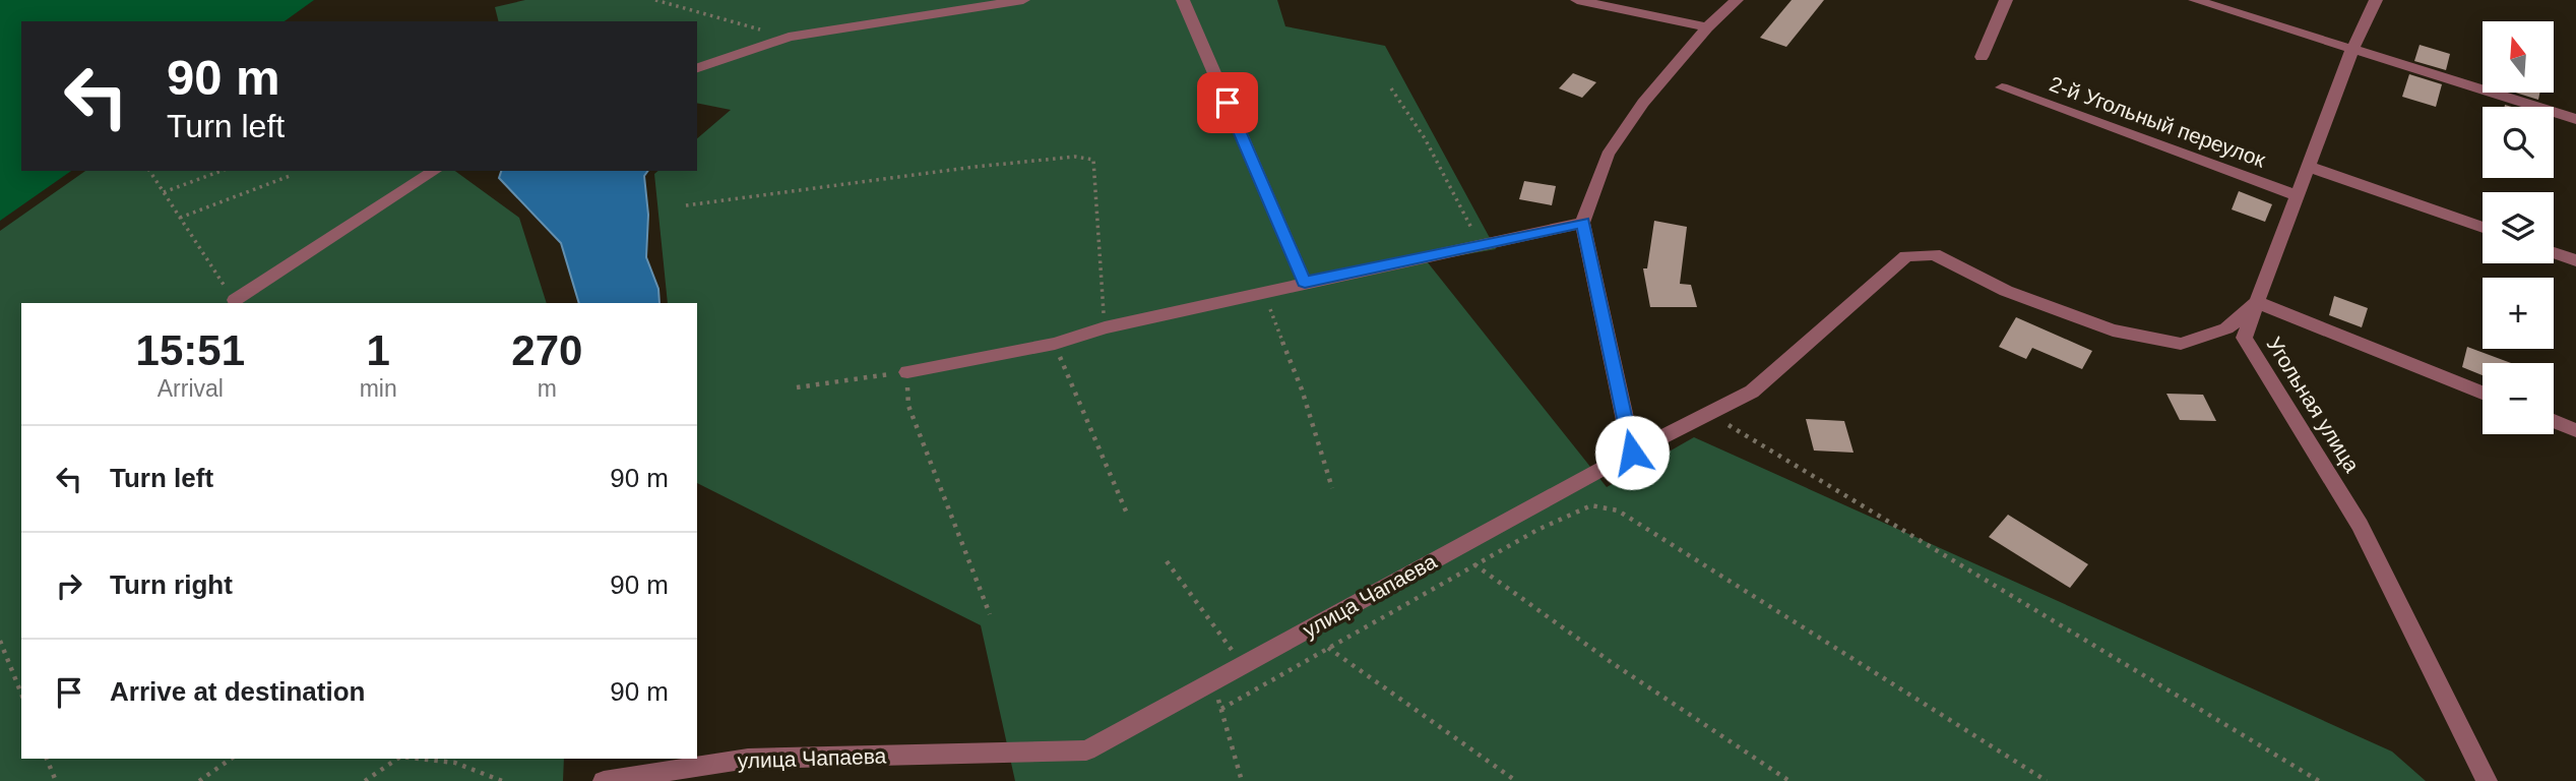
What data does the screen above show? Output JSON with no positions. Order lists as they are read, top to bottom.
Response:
{
  "streets": {
    "street": ["2-й Угольный переулок", "Угольная улица", "улица Чапаева"]
  },
  "crossings": [
    ["2-й Угольный переулок", "Угольная улица"],
    ["Угольная улица", "улица Чапаева"]
  ],
  "north": "top",
  "page": {
    "map_buttons": ["+", "−"],
    "turn": ["90 m", "Turn left"],
    "eta": [
      "15:51",
      "Arrival",
      "1",
      "min",
      "270",
      "m"
    ],
    "list": [
      {
        "name": "Turn left",
        "value": "90 m"
      },
      {
        "name": "Turn right",
        "value": "90 m"
      },
      {
        "name": "Arrive at destination",
        "value": "90 m"
      }
    ]
  }
}
